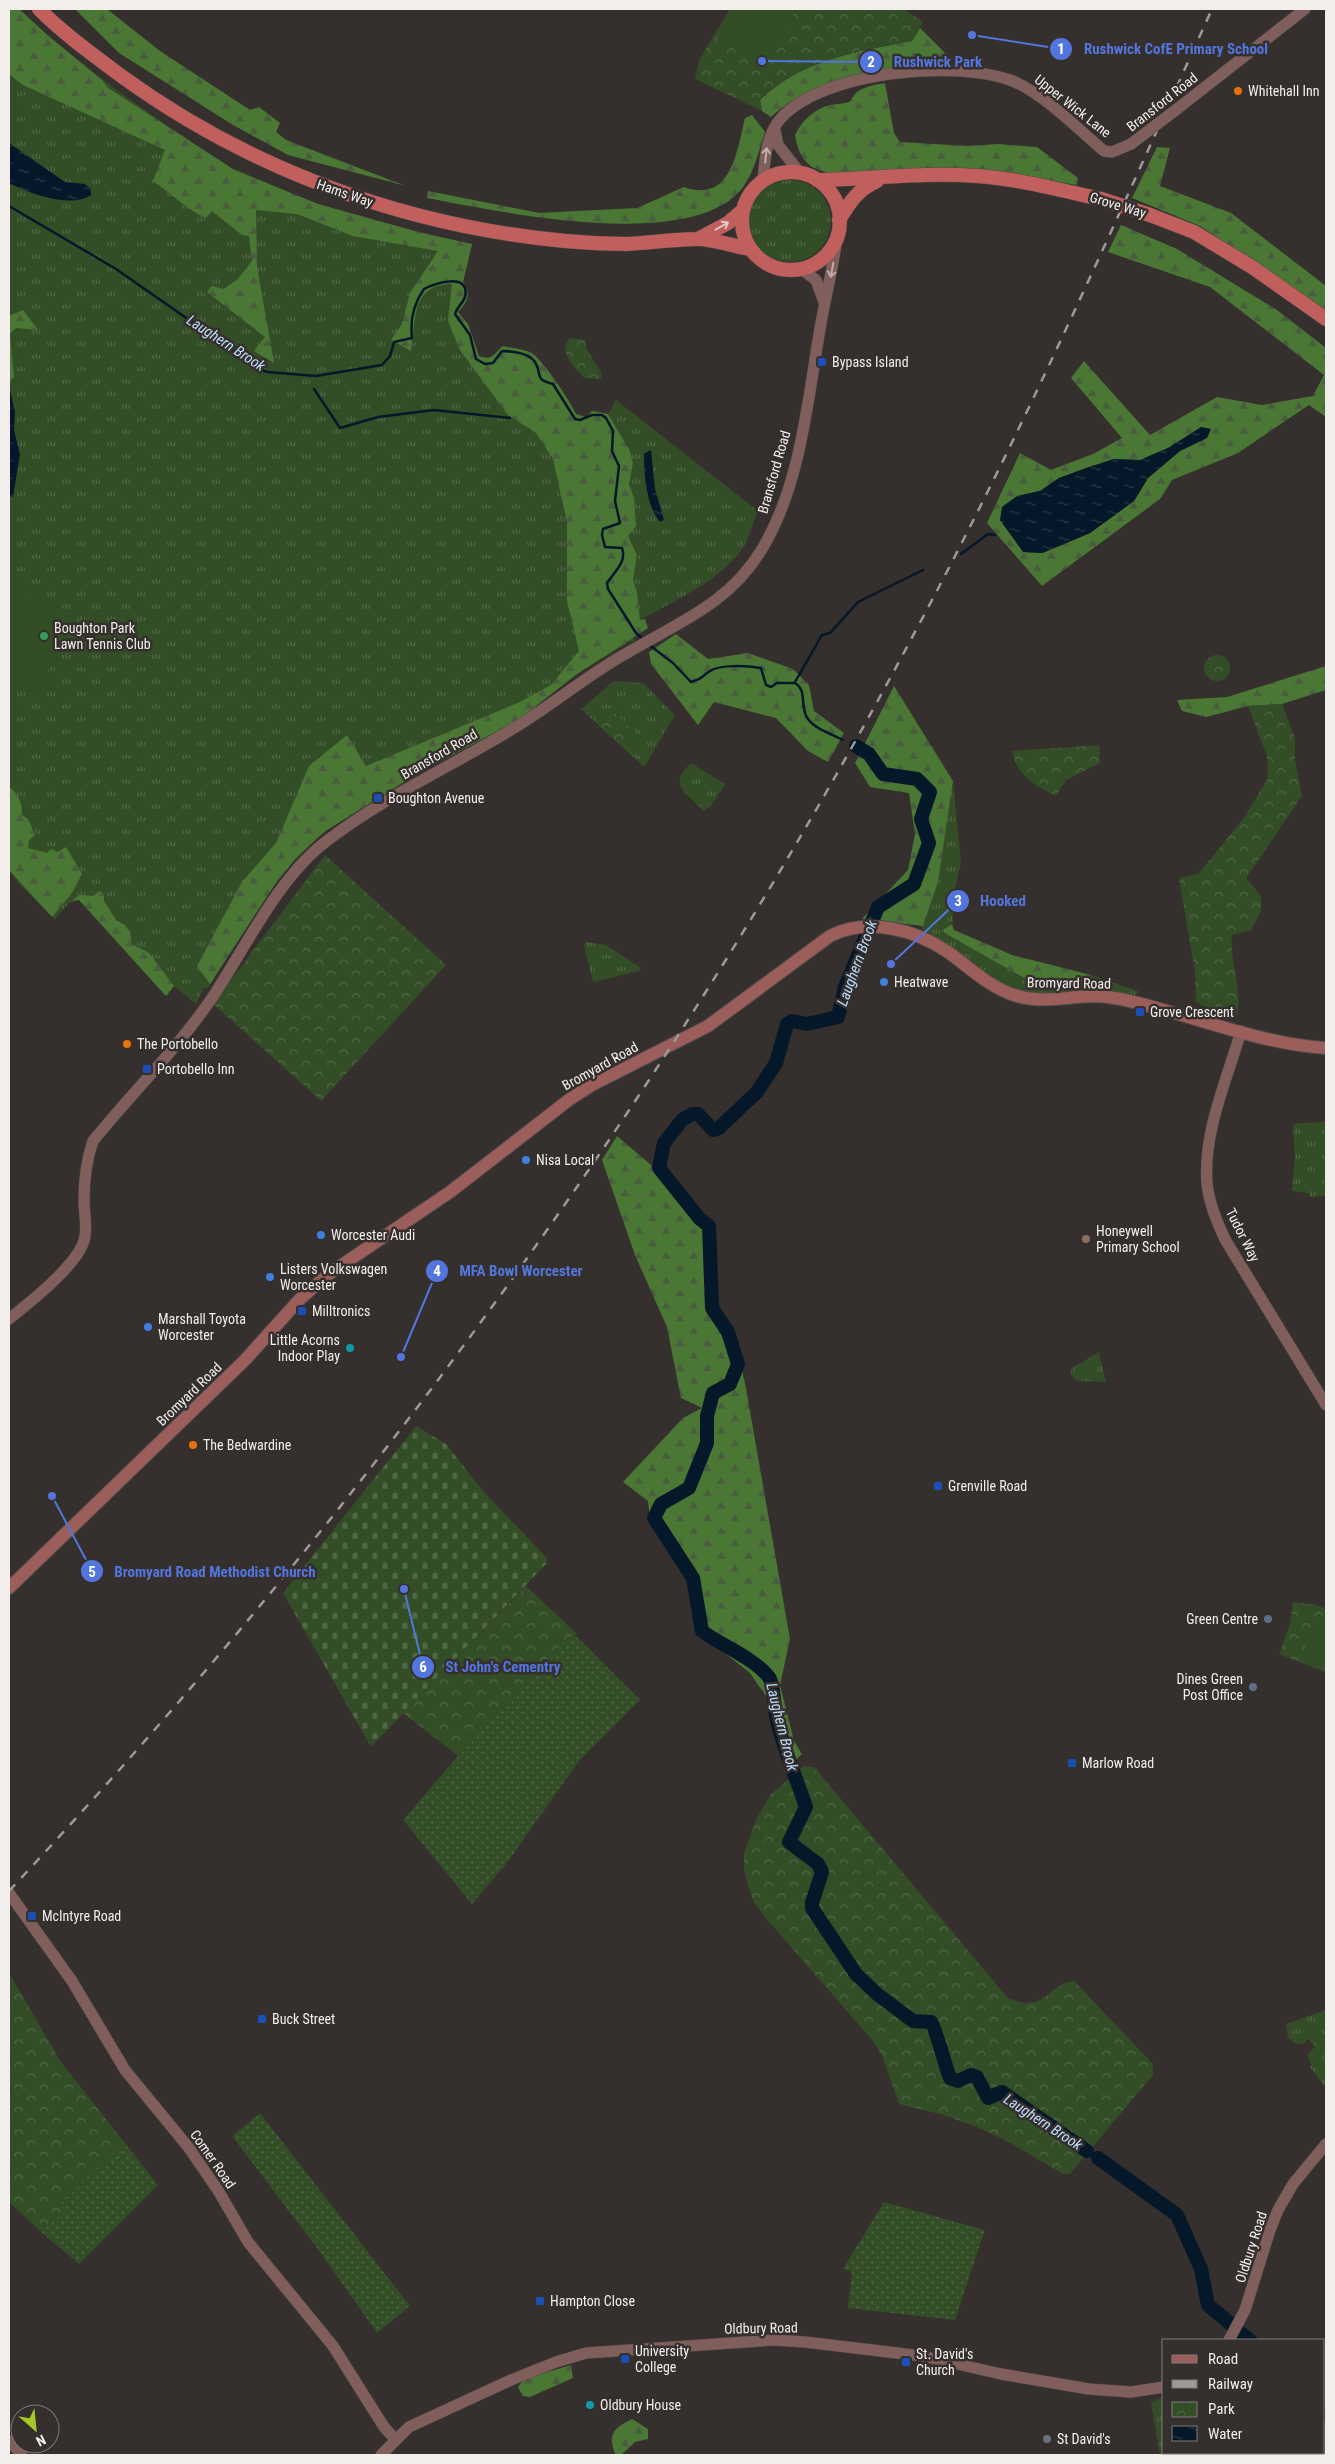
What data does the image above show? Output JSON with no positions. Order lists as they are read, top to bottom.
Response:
{
  "streets": {
    "highway": ["Hams Way", "Grove Way"],
    "main road": ["Bromyard Road"],
    "street": [
      "Bransford Road",
      "Upper Wick Lane",
      "Tudor Way",
      "Comer Road",
      "Oldbury Road"
    ]
  },
  "crossings": [
    ["Bransford Road", "Upper Wick Lane"],
    ["Bransford Road", "Hams Way"],
    ["Bransford Road", "Grove Way"],
    ["Hams Way", "Grove Way"],
    ["Bromyard Road", "Tudor Way"],
    ["Comer Road", "Oldbury Road"]
  ],
  "water": ["Laughern Brook"],
  "places": {
    "other": [
      "Rushwick CofE Primary School",
      "Rushwick Park",
      "Whitehall Inn",
      "Boughton Park Lawn Tennis Club",
      "Hooked",
      "Heatwave",
      "The Portobello",
      "Nisa Local",
      "Worcester Audi",
      "Honeywell Primary School",
      "Listers Volkswagen Worcester",
      "Marshall Toyota Worcester",
      "Little Acorns Indoor Play",
      "MFA Bowl Worcester",
      "The Bedwardine",
      "Bromyard Road Methodist Church",
      "St John's Cementry",
      "Green Centre",
      "Dines Green Post Office",
      "Oldbury House",
      "St David's"
    ],
    "transit": [
      "Bypass Island",
      "Boughton Avenue",
      "Grove Crescent",
      "Portobello Inn",
      "Milltronics",
      "Grenville Road",
      "Marlow Road",
      "McIntyre Road",
      "Buck Street",
      "Hampton Close",
      "University College",
      "St. David's Church"
    ]
  },
  "legend": [
    "Road",
    "Railway",
    "Park",
    "Water"
  ],
  "north": "bottom right"
}
